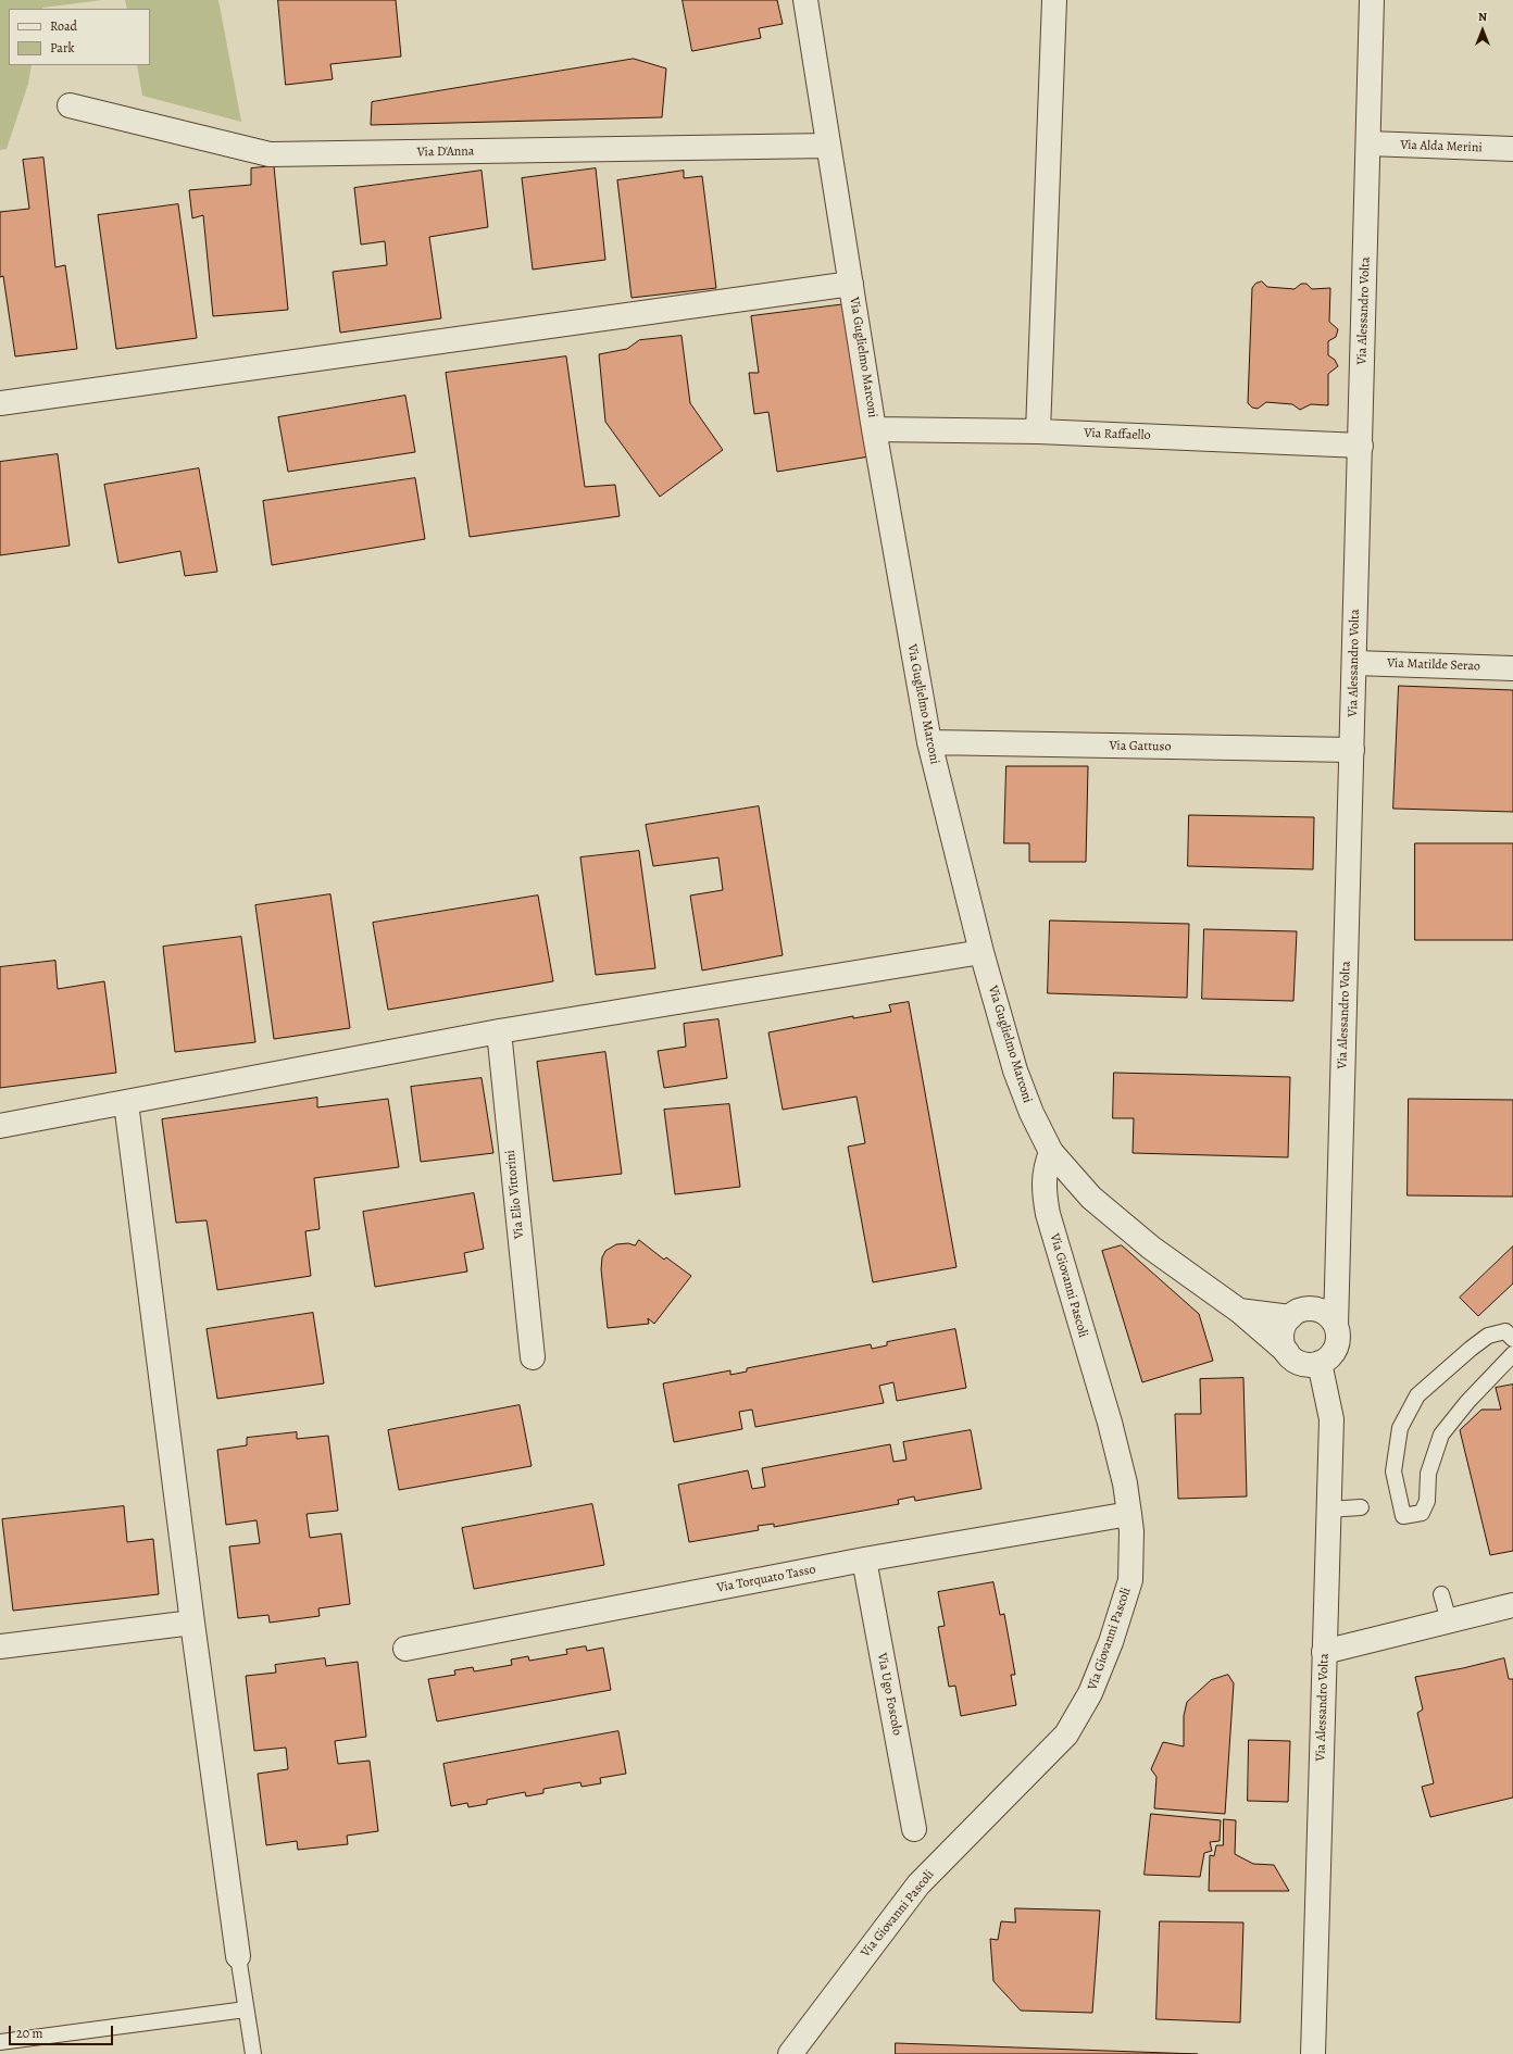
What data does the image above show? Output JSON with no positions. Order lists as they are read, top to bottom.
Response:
{
  "streets": {
    "street": [
      "Via Alda Merini",
      "Via D'Anna",
      "Via Alessandro Volta",
      "Via Guglielmo Marconi",
      "Via Raffaello",
      "Via Matilde Serao",
      "Via Gattuso",
      "Via Elio Vittorini",
      "Via Giovanni Pascoli",
      "Via Torquato Tasso",
      "Via Ugo Foscolo"
    ]
  },
  "crossings": [
    ["Via Alda Merini", "Via Alessandro Volta"],
    ["Via D'Anna", "Via Guglielmo Marconi"],
    ["Via Alessandro Volta", "Via Guglielmo Marconi"],
    ["Via Alessandro Volta", "Via Raffaello"],
    ["Via Alessandro Volta", "Via Matilde Serao"],
    ["Via Alessandro Volta", "Via Gattuso"],
    ["Via Guglielmo Marconi", "Via Raffaello"],
    ["Via Guglielmo Marconi", "Via Gattuso"],
    ["Via Guglielmo Marconi", "Via Giovanni Pascoli"],
    ["Via Giovanni Pascoli", "Via Torquato Tasso"],
    ["Via Torquato Tasso", "Via Ugo Foscolo"]
  ],
  "legend": ["Road", "Park"],
  "scale_bar": "20 m",
  "north": "top"
}
